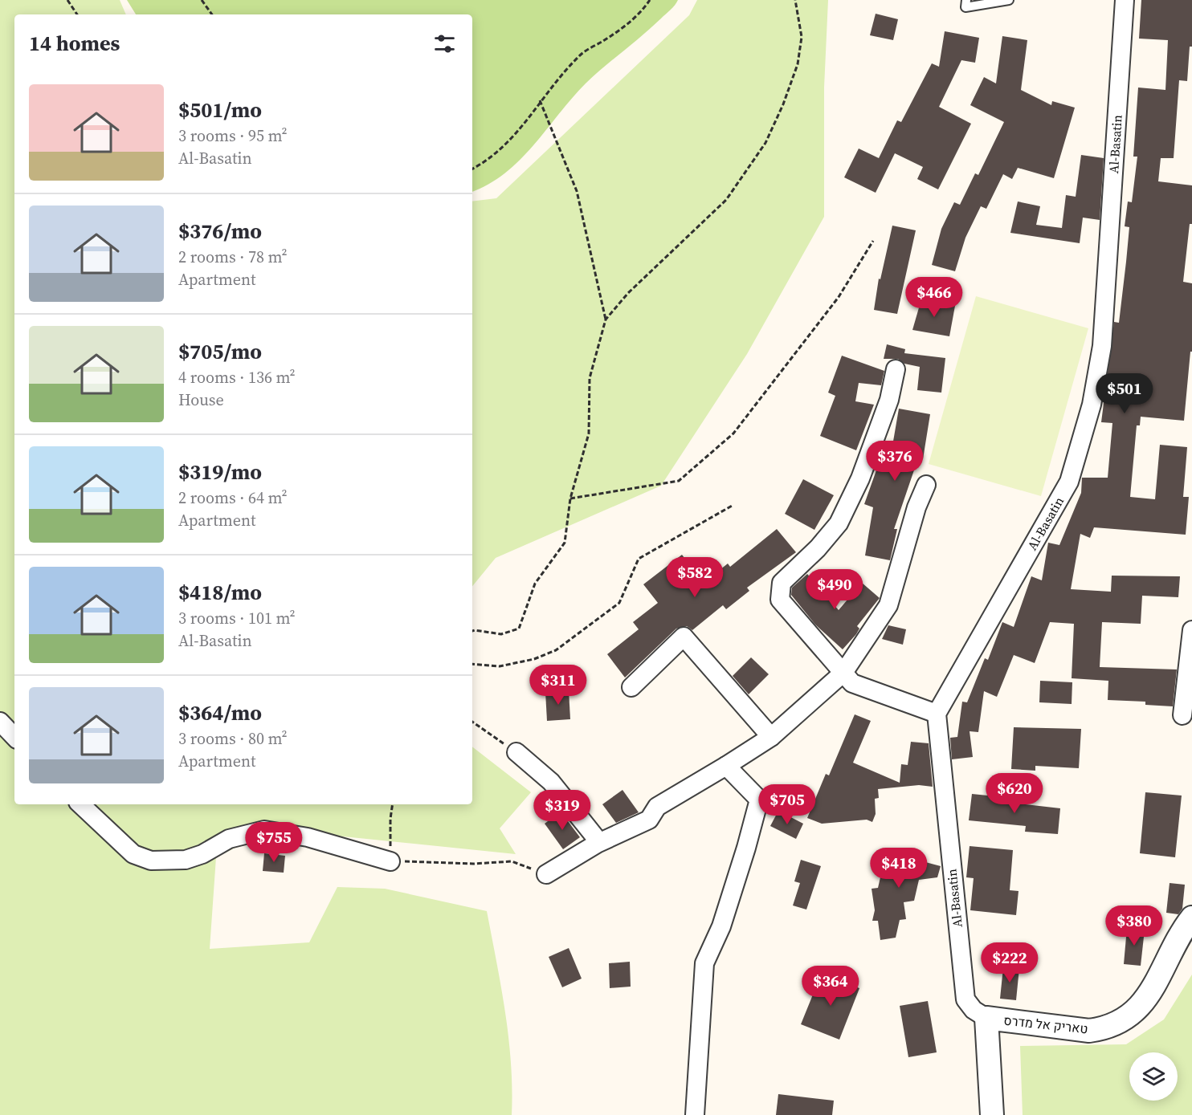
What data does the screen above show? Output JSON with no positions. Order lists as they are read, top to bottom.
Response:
{
  "streets": {
    "street": ["Al-Basatin", "טאריק אל מדרס"]
  },
  "crossings": [
    ["Al-Basatin", "טאריק אל מדרס"]
  ],
  "page": {
    "heading": "14 homes",
    "list": [
      {
        "name": "$501/mo",
        "note": "3 rooms · 95 m² · Al-Basatin"
      },
      {
        "name": "$376/mo",
        "note": "2 rooms · 78 m² · Apartment"
      },
      {
        "name": "$705/mo",
        "note": "4 rooms · 136 m² · House"
      },
      {
        "name": "$319/mo",
        "note": "2 rooms · 64 m² · Apartment"
      },
      {
        "name": "$418/mo",
        "note": "3 rooms · 101 m² · Al-Basatin"
      },
      {
        "name": "$364/mo",
        "note": "3 rooms · 80 m² · Apartment"
      }
    ],
    "price": [
      "$466",
      "$501",
      "$376",
      "$582",
      "$490",
      "$311",
      "$620",
      "$705",
      "$319",
      "$755",
      "$418",
      "$380",
      "$222",
      "$364"
    ]
  }
}
